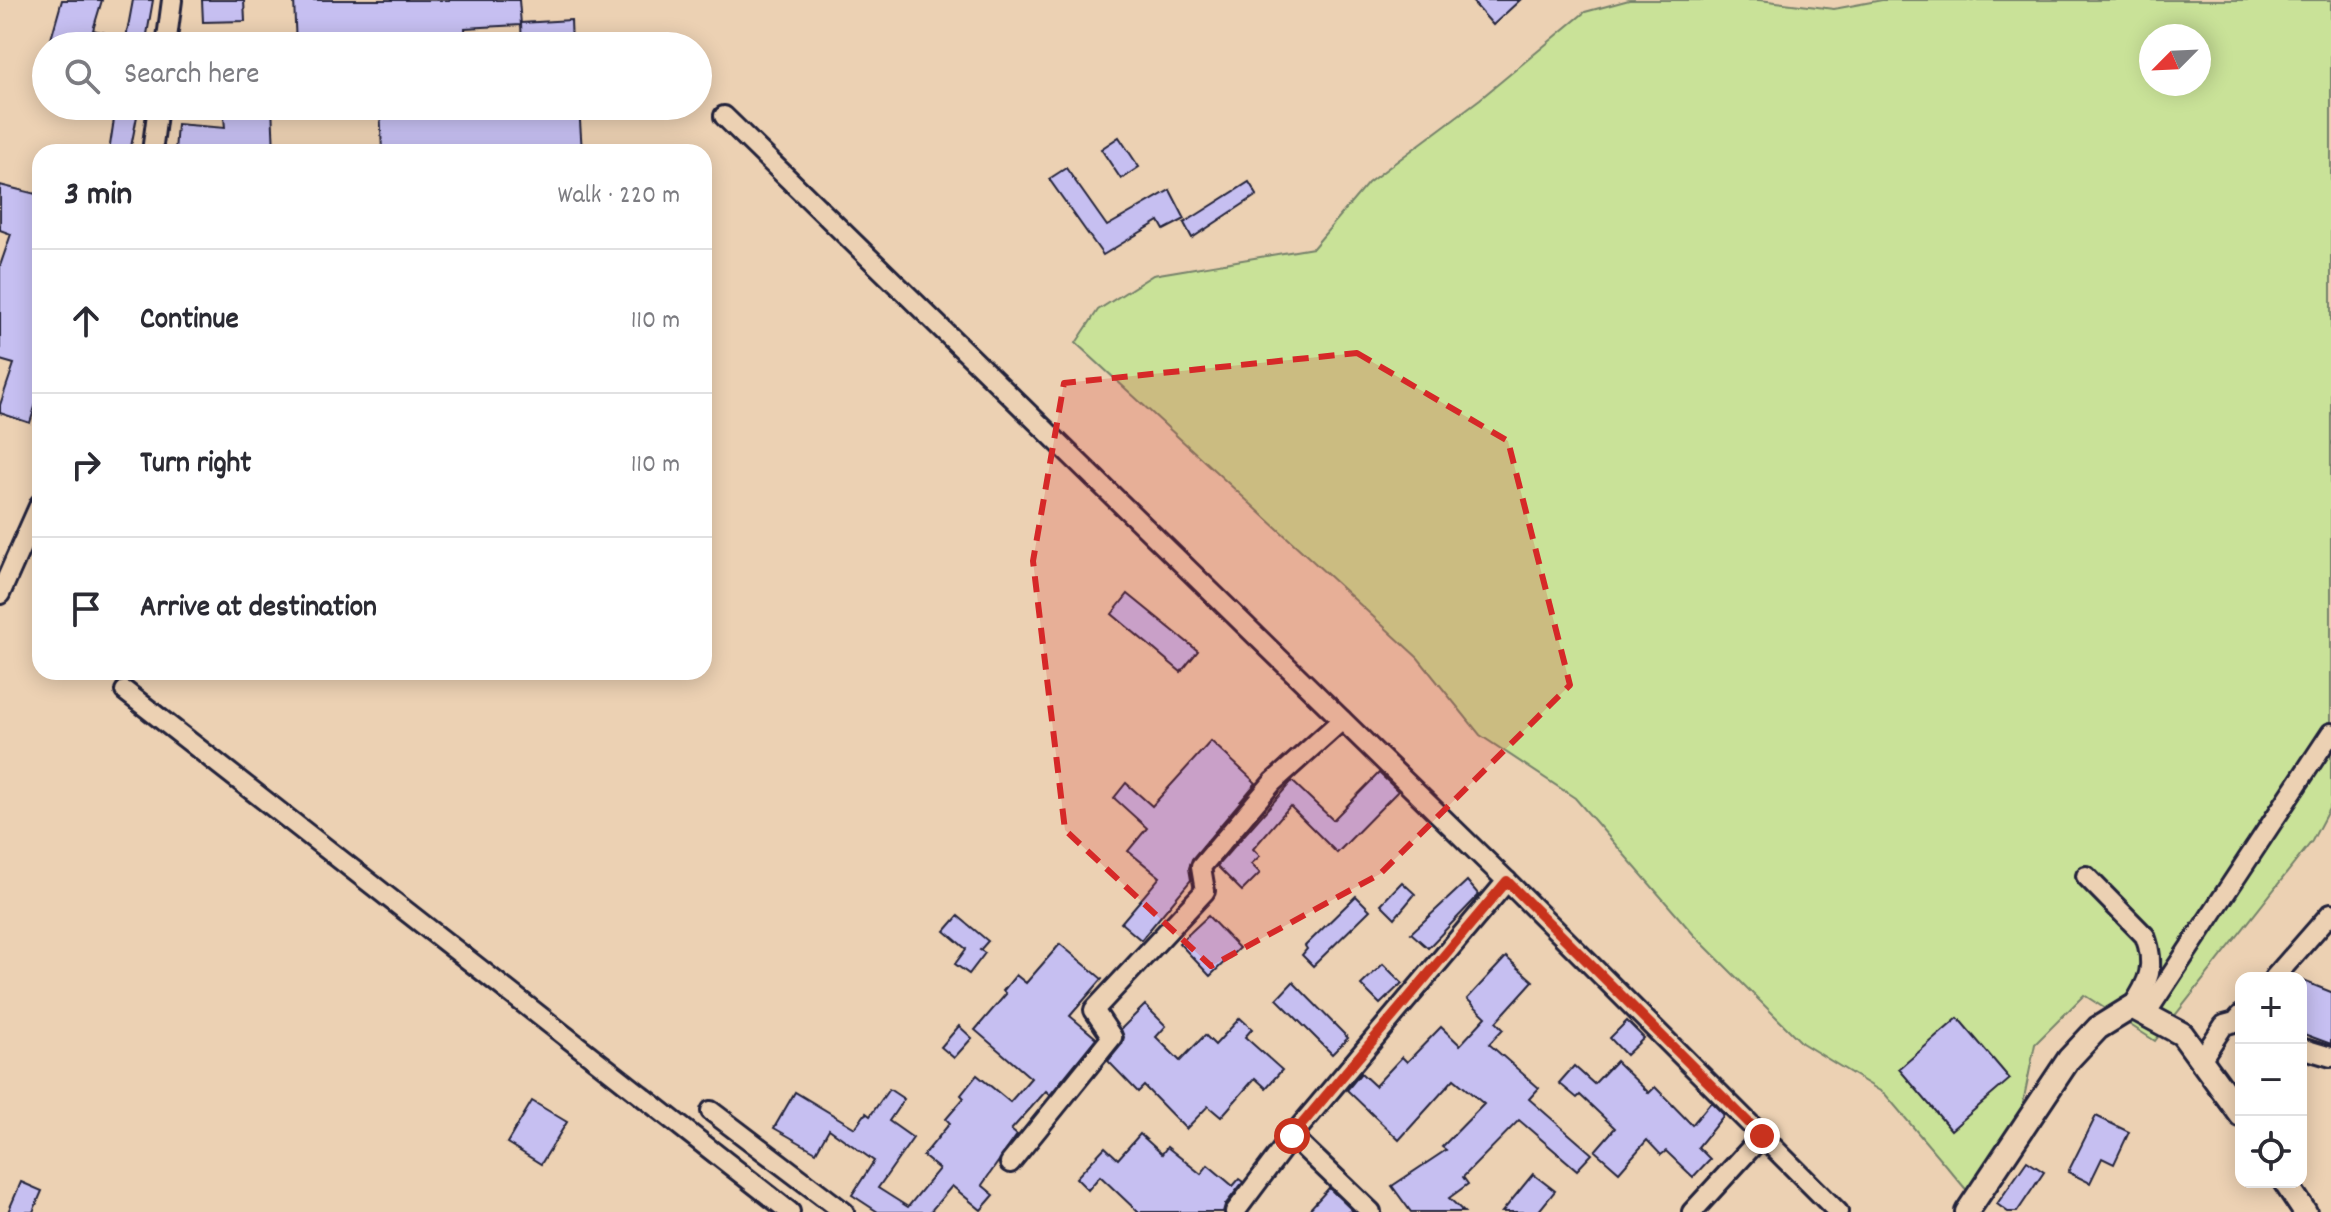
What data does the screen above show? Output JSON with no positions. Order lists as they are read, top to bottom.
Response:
{
  "north": "bottom left",
  "page": {
    "search": "Search here",
    "heading": ["3 min", "Walk · 220 m"],
    "list": [
      ["Continue", "110 m"],
      ["Turn right", "110 m"],
      "Arrive at destination"
    ],
    "map_buttons": ["+", "−"]
  }
}
